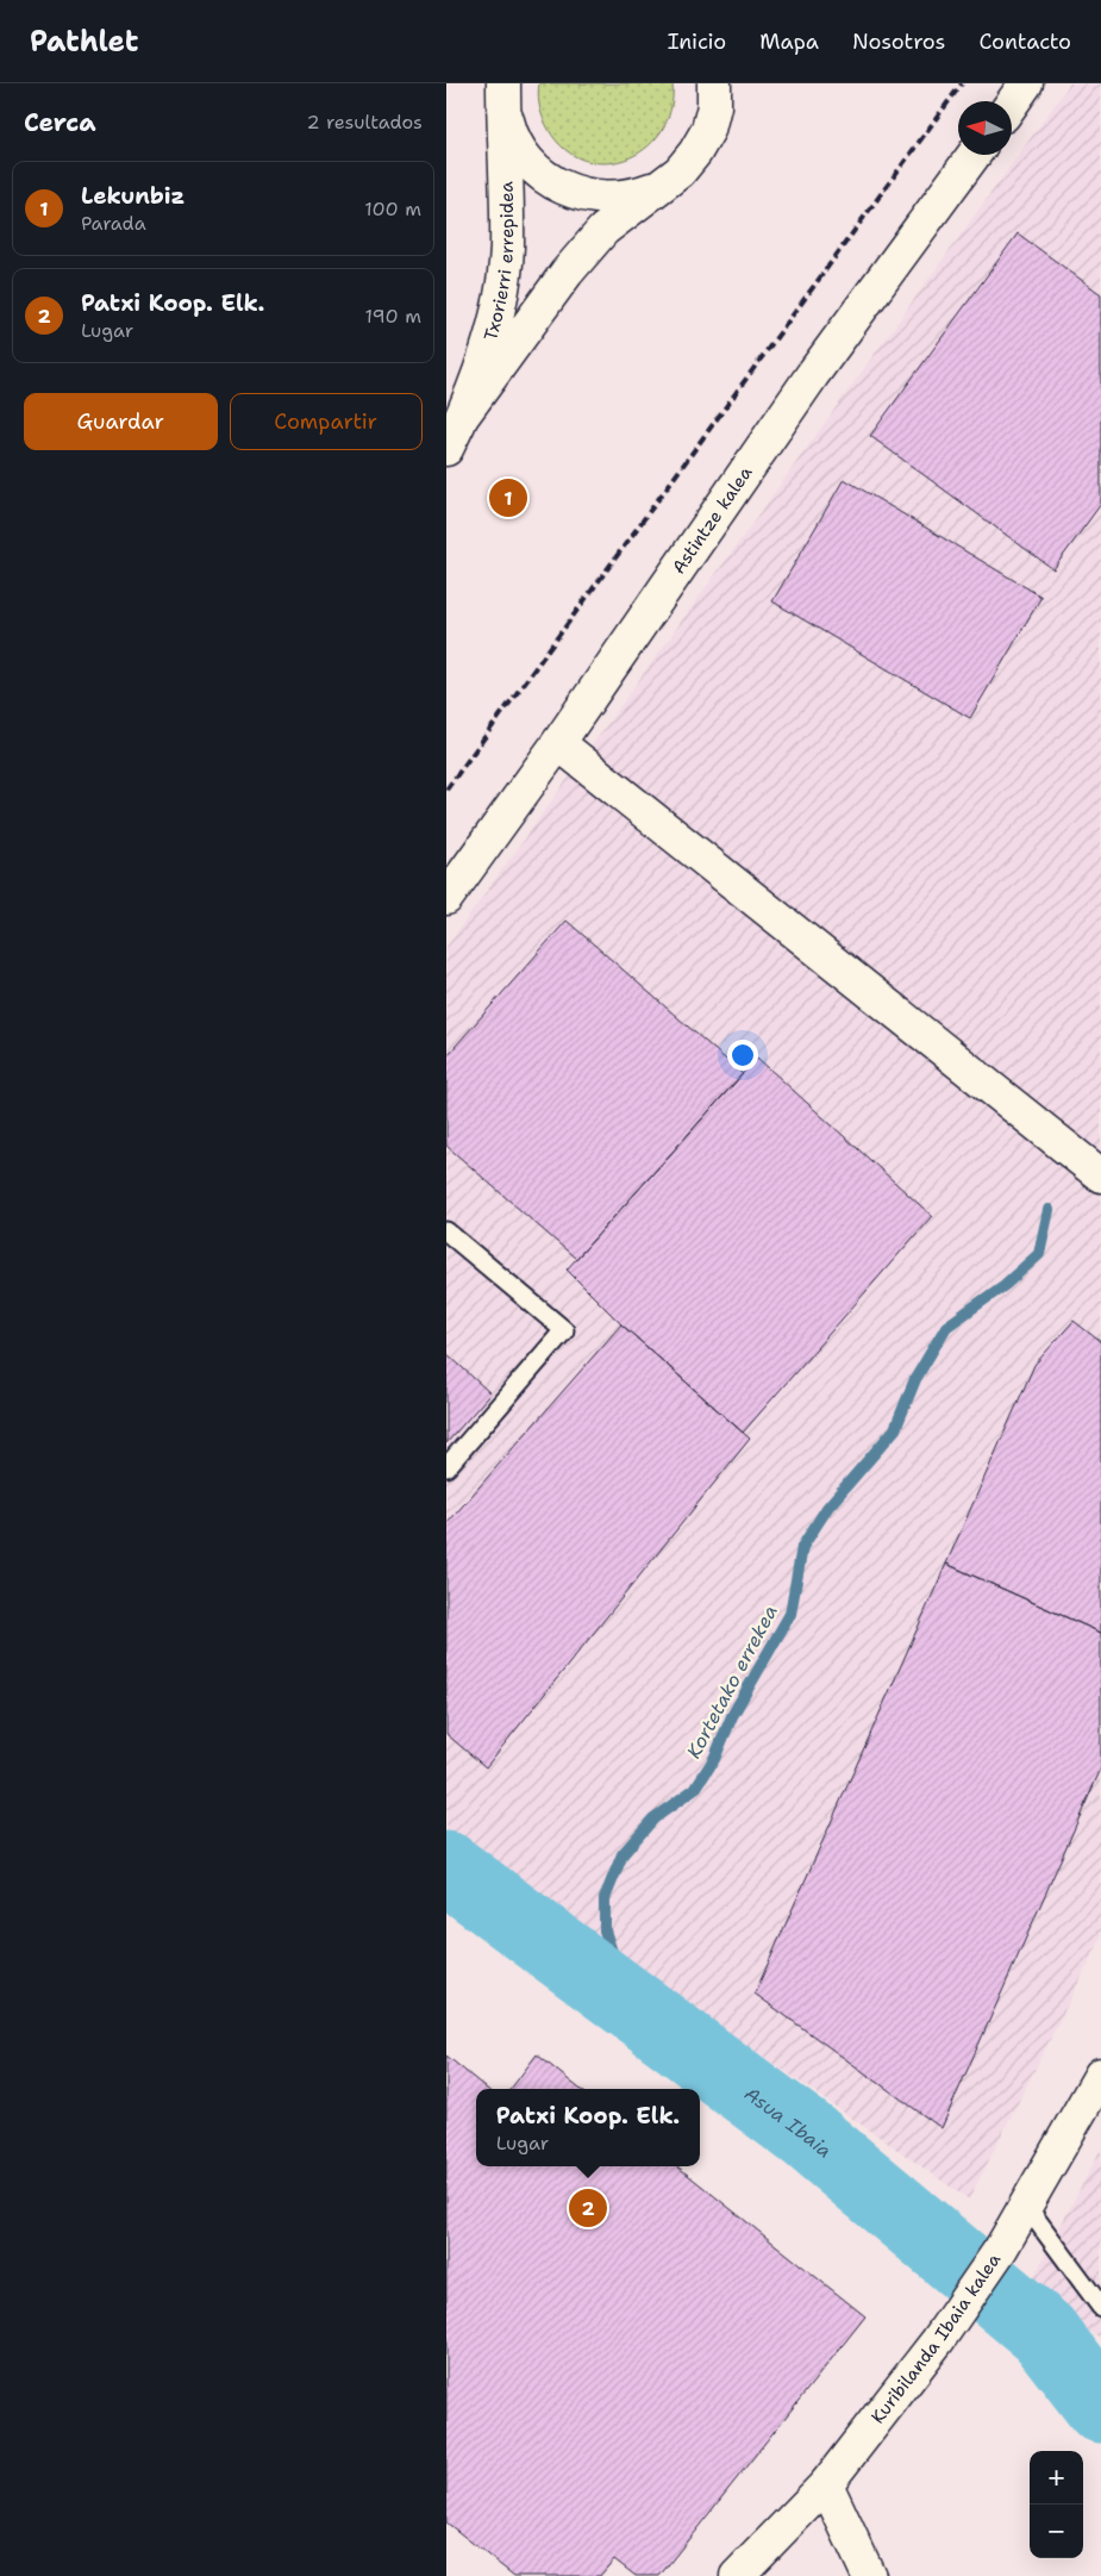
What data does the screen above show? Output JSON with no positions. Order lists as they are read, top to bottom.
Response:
{
  "streets": {
    "street": ["Txorierri errepidea", "Astintze kalea", "Kuribilanda Ibaia kalea"]
  },
  "water": ["Kortetako errekea", "Asua Ibaia"],
  "north": "left",
  "page": {
    "header": "Pathlet",
    "nav": [
      "Inicio",
      "Mapa",
      "Nosotros",
      "Contacto"
    ],
    "heading": ["Cerca", "2 resultados"],
    "list": [
      {
        "mark": "1",
        "name": "Lekunbiz",
        "note": "Parada",
        "value": "100 m"
      },
      {
        "mark": "2",
        "name": "Patxi Koop. Elk.",
        "note": "Lugar",
        "value": "190 m"
      }
    ],
    "buttons": ["Guardar", "Compartir"],
    "pins": ["1", "2"],
    "popup": ["Patxi Koop. Elk.", "Lugar"],
    "map_buttons": ["+", "−"]
  }
}
